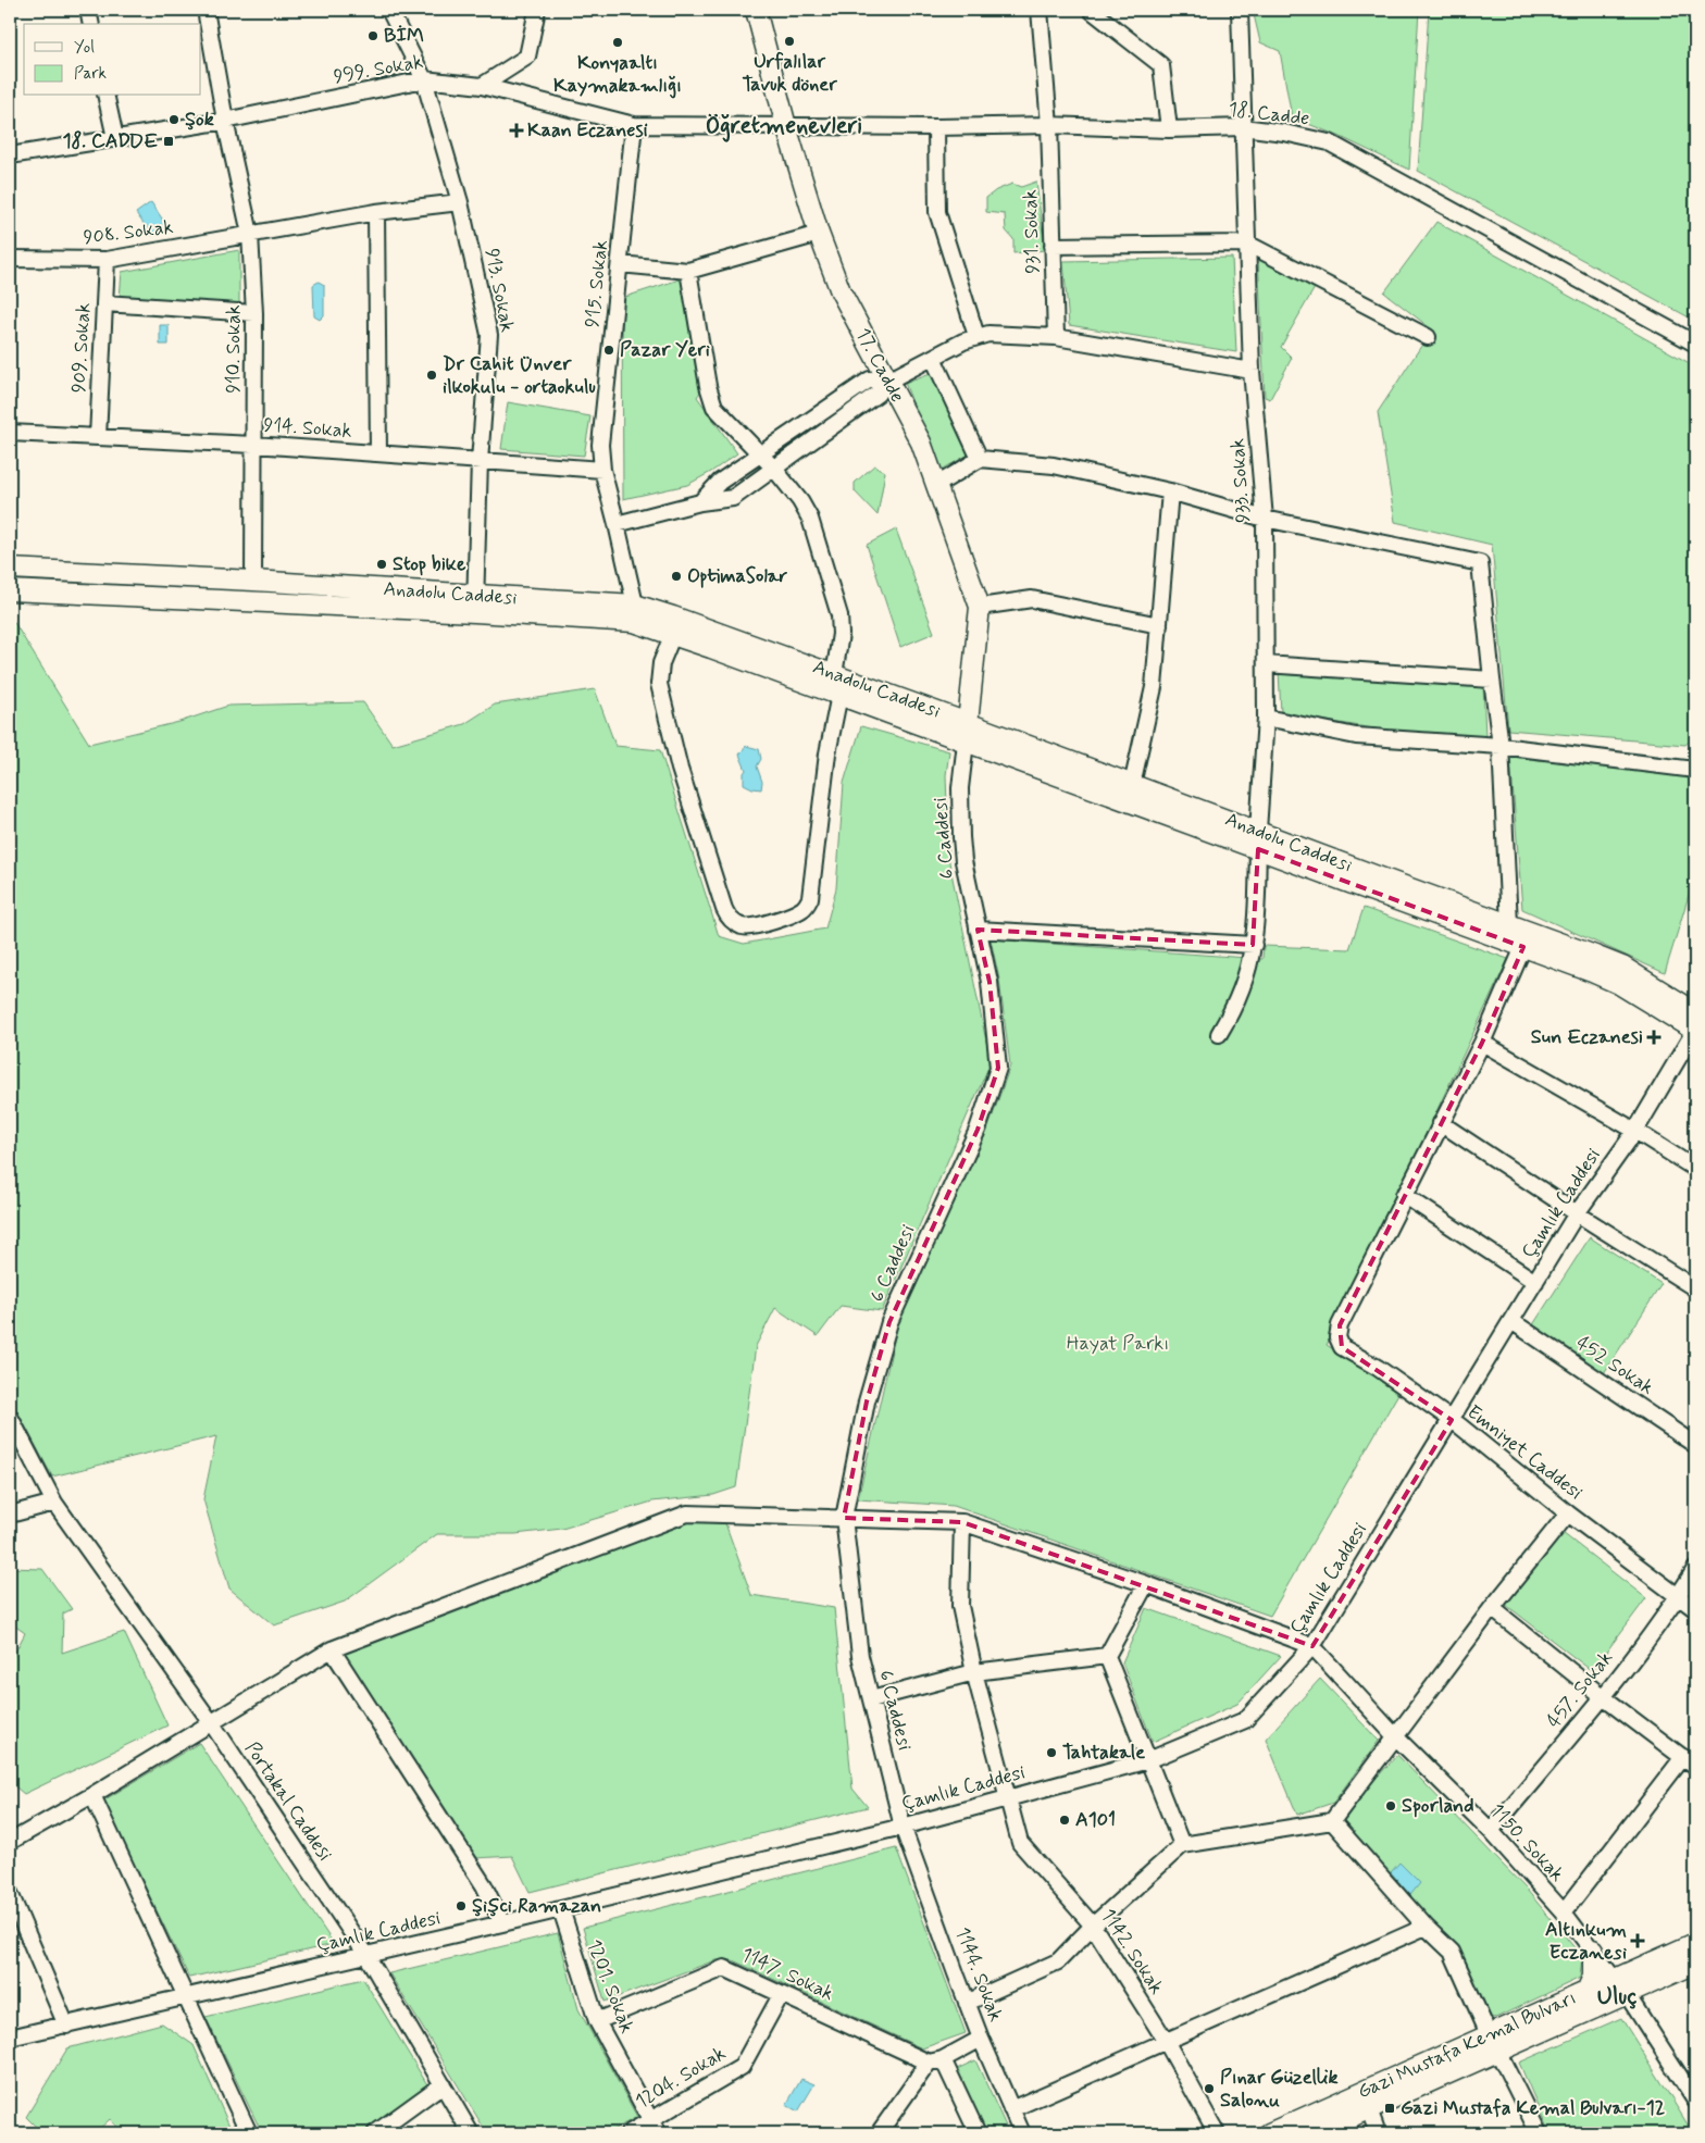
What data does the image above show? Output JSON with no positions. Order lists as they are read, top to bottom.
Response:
{
  "streets": {
    "main road": ["17. Cadde", "Anadolu Caddesi", "Gazi Mustafa Kemal Bulvarı"],
    "street": [
      "999. Sokak",
      "18. Cadde",
      "931. Sokak",
      "908. Sokak",
      "915. Sokak",
      "913. Sokak",
      "909. Sokak",
      "910. Sokak",
      "914. Sokak",
      "933. Sokak",
      "6 Caddesi",
      "Çamlık Caddesi",
      "452 Sokak",
      "Emniyet Caddesi",
      "457. Sokak",
      "Portakal Caddesi",
      "1150. Sokak",
      "1142. Sokak",
      "1147. Sokak",
      "1144. Sokak",
      "1201. Sokak",
      "1204. Sokak"
    ]
  },
  "crossings": [
    ["999. Sokak", "18. Cadde"],
    ["999. Sokak", "915. Sokak"],
    ["999. Sokak", "913. Sokak"],
    ["999. Sokak", "910. Sokak"],
    ["999. Sokak", "17. Cadde"],
    ["18. Cadde", "931. Sokak"],
    ["18. Cadde", "17. Cadde"],
    ["18. Cadde", "933. Sokak"],
    ["908. Sokak", "913. Sokak"],
    ["908. Sokak", "909. Sokak"],
    ["908. Sokak", "910. Sokak"],
    ["915. Sokak", "914. Sokak"],
    ["915. Sokak", "Anadolu Caddesi"],
    ["913. Sokak", "914. Sokak"],
    ["913. Sokak", "Anadolu Caddesi"],
    ["909. Sokak", "914. Sokak"],
    ["910. Sokak", "914. Sokak"],
    ["910. Sokak", "Anadolu Caddesi"],
    ["17. Cadde", "Anadolu Caddesi"],
    ["17. Cadde", "6 Caddesi"],
    ["933. Sokak", "Anadolu Caddesi"],
    ["Anadolu Caddesi", "6 Caddesi"],
    ["Anadolu Caddesi", "Çamlık Caddesi"],
    ["6 Caddesi", "Çamlık Caddesi"],
    ["6 Caddesi", "1144. Sokak"],
    ["Çamlık Caddesi", "452 Sokak"],
    ["Çamlık Caddesi", "Emniyet Caddesi"],
    ["Çamlık Caddesi", "Portakal Caddesi"],
    ["Çamlık Caddesi", "1150. Sokak"],
    ["Çamlık Caddesi", "1142. Sokak"],
    ["Çamlık Caddesi", "1144. Sokak"],
    ["Çamlık Caddesi", "1201. Sokak"],
    ["Emniyet Caddesi", "457. Sokak"],
    ["457. Sokak", "1150. Sokak"],
    ["1150. Sokak", "Gazi Mustafa Kemal Bulvarı"],
    ["1147. Sokak", "1201. Sokak"],
    ["1147. Sokak", "1204. Sokak"],
    ["1201. Sokak", "1204. Sokak"]
  ],
  "districts": ["Öğretmenevleri", "Uluç"],
  "parks": ["Hayat Parkı"],
  "places": {
    "other": [
      "BİM",
      "Urfalılar Tavuk döner",
      "Konyaaltı Kaymakamlığı",
      "Şok",
      "Pazar Yeri",
      "Dr Cahit Ünver ilkokulu - ortaokulu",
      "Stop bike",
      "OptimaSolar",
      "Tahtakale",
      "Sporland",
      "A101",
      "Şişci Ramazan",
      "Pınar Güzellik Salonu"
    ],
    "health": ["Kaan Eczanesi", "Sun Eczanesi", "Altınkum Eczanesi"],
    "transit": ["18. CADDE", "Gazi Mustafa Kemal Bulvarı-12"]
  },
  "legend": ["Yol", "Park"]
}
